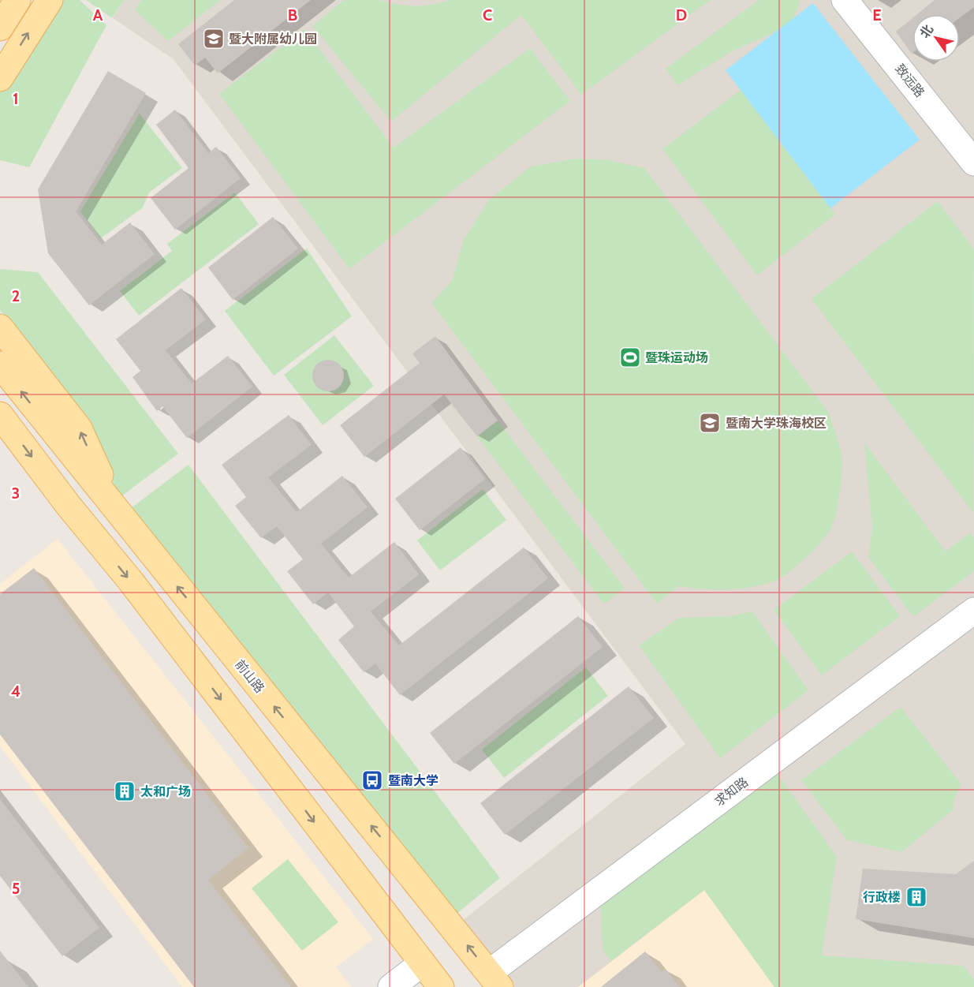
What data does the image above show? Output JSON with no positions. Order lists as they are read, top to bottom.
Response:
{
  "streets": {
    "main road": ["前山路"],
    "street": ["致远路", "求知路"]
  },
  "crossings": [
    ["前山路", "求知路"]
  ],
  "places": {
    "school or university": ["暨大附属幼儿园", "暨南大学珠海校区"],
    "sports": ["暨珠运动场"],
    "bus stop": ["暨南大学"],
    "building": ["太和广场", "行政楼"]
  },
  "north": "top left",
  "grid": {
    "columns": [
      "A",
      "B",
      "C",
      "D",
      "E"
    ],
    "rows": [
      "1",
      "2",
      "3",
      "4",
      "5"
    ]
  }
}
